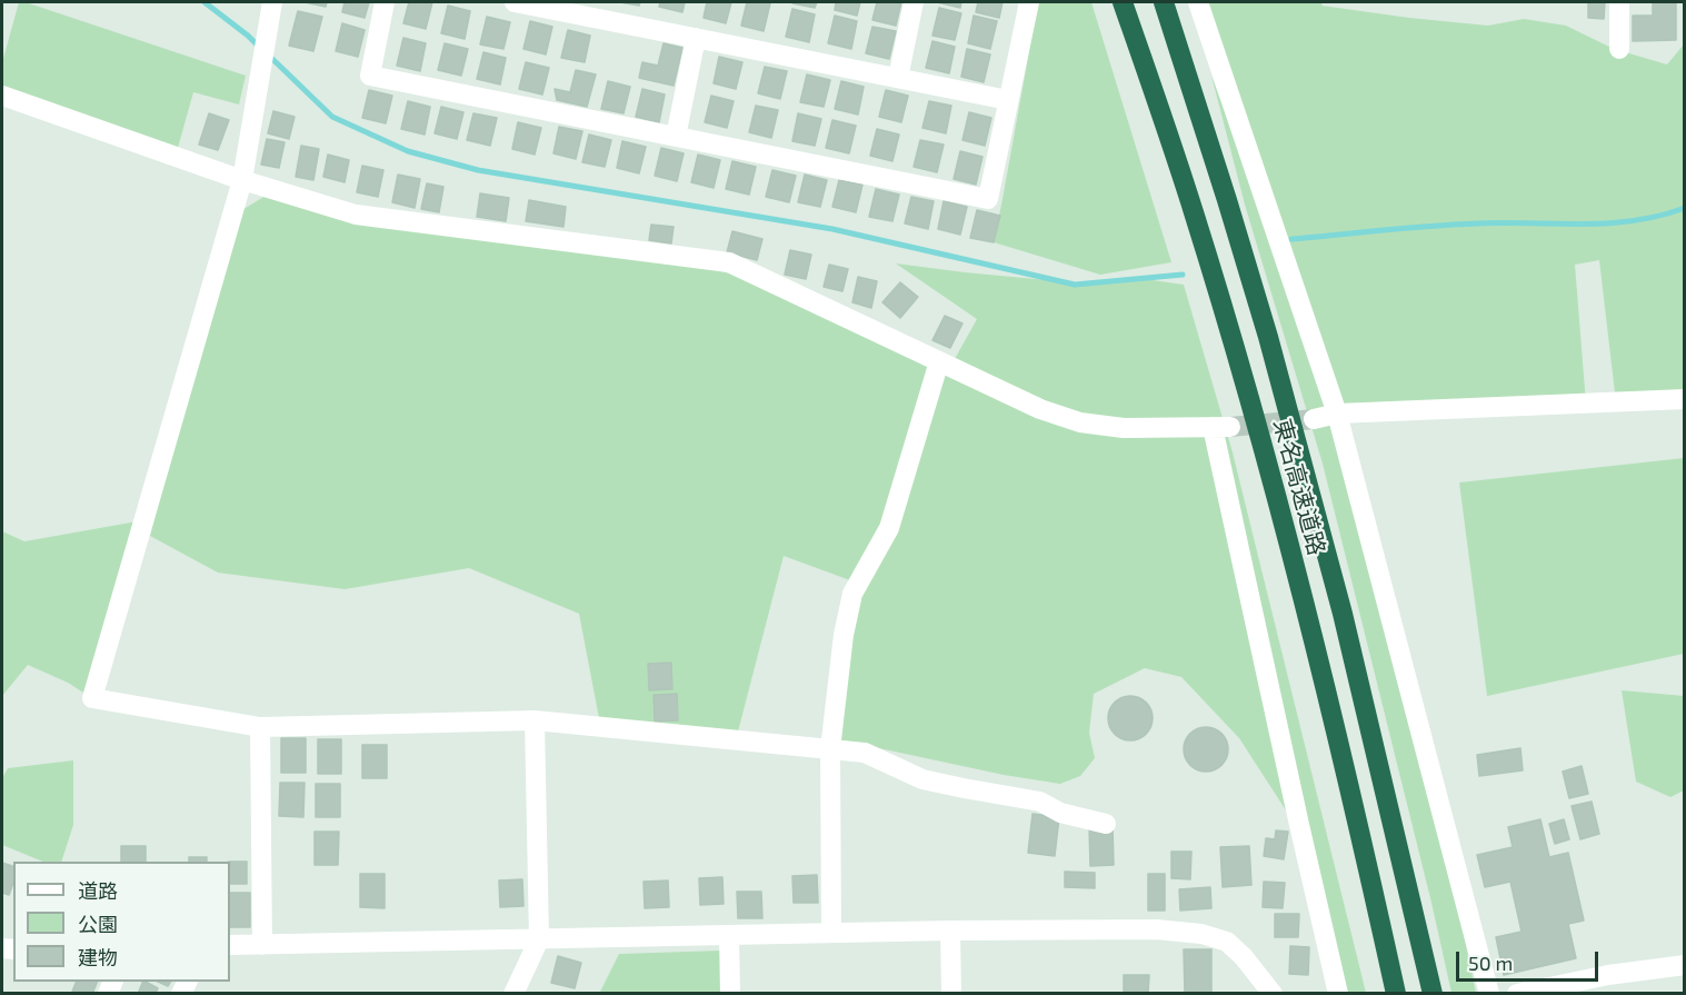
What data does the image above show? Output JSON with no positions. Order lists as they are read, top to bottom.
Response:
{
  "streets": {
    "highway": ["東名高速道路"]
  },
  "legend": ["道路", "公園", "建物"],
  "scale_bar": "50 m"
}
